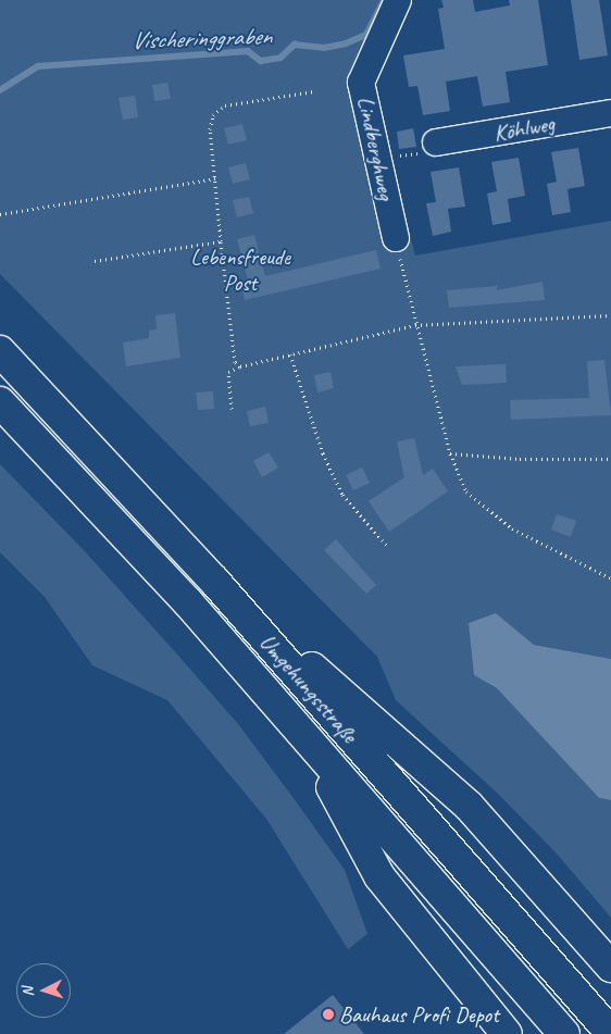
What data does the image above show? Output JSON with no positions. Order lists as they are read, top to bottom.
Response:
{
  "streets": {
    "highway": ["Umgehungsstraße"],
    "street": ["Köhlweg", "Lindberghweg"]
  },
  "water": ["Vischeringgraben"],
  "parks": ["Lebensfreude Post"],
  "places": ["Bauhaus Profi Depot"],
  "north": "left"
}
